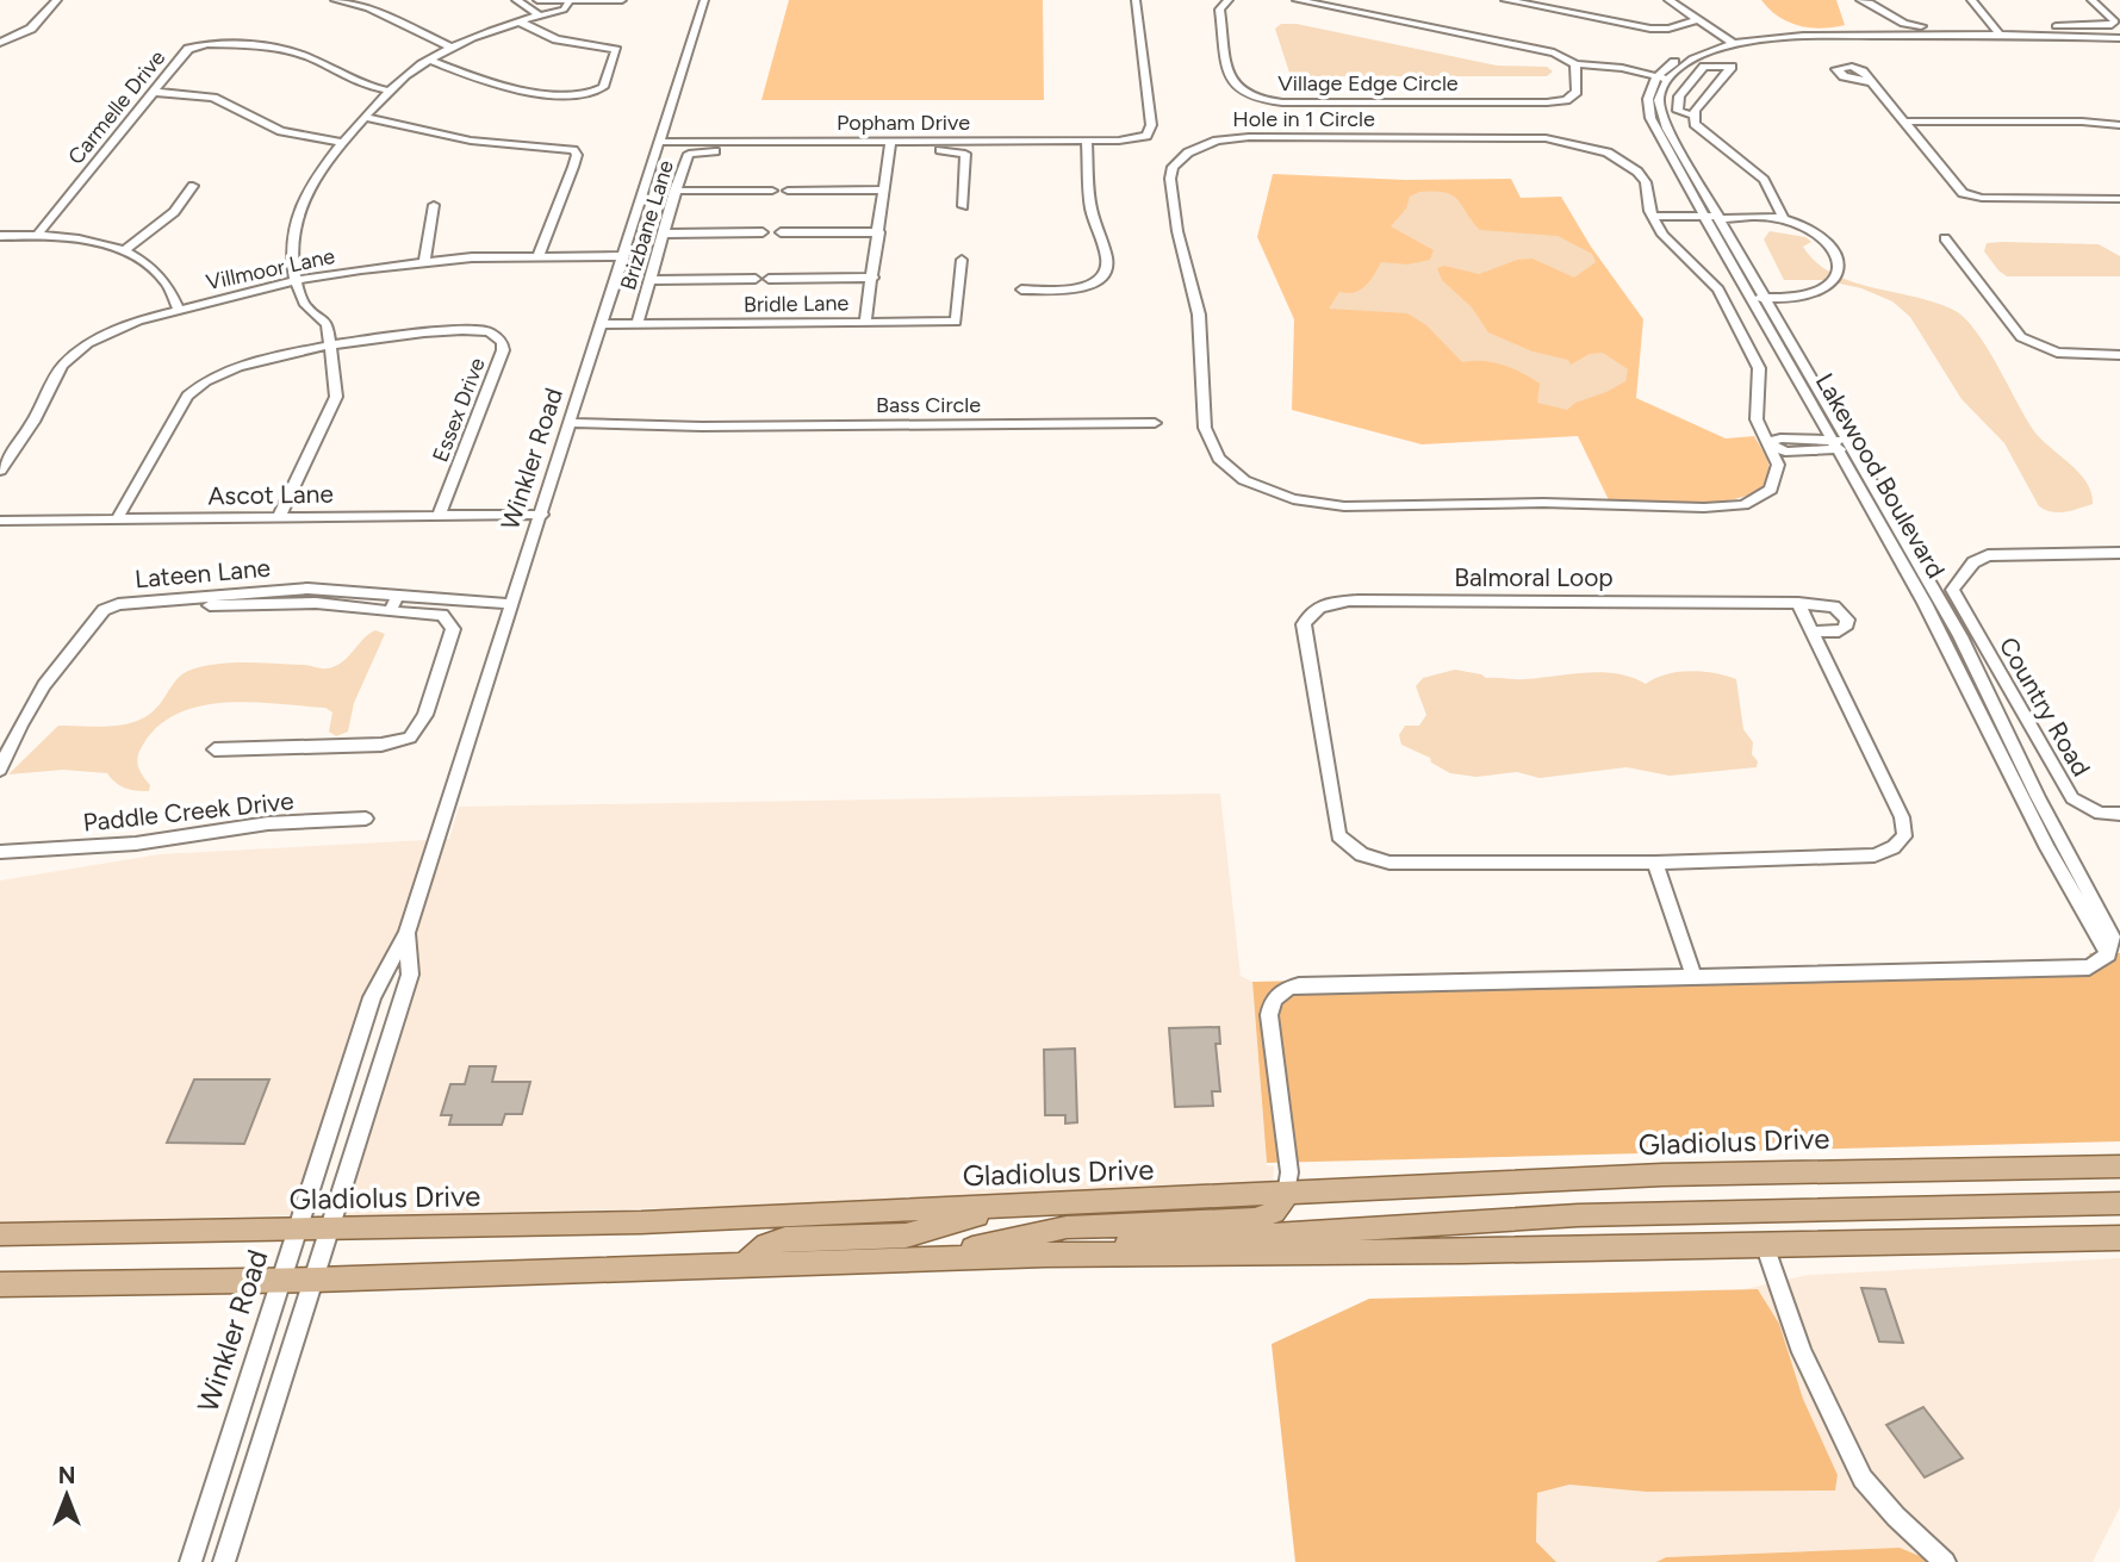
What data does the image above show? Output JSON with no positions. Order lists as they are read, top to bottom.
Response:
{
  "streets": {
    "main road": ["Gladiolus Drive"],
    "street": [
      "Village Edge Circle",
      "Carmelle Drive",
      "Hole in 1 Circle",
      "Popham Drive",
      "Brizbane Lane",
      "Villmoor Lane",
      "Bridle Lane",
      "Bass Circle",
      "Essex Drive",
      "Winkler Road",
      "Lakewood Boulevard",
      "Ascot Lane",
      "Lateen Lane",
      "Balmoral Loop",
      "Country Road",
      "Paddle Creek Drive"
    ]
  },
  "crossings": [
    ["Village Edge Circle", "Lakewood Boulevard"],
    ["Popham Drive", "Brizbane Lane"],
    ["Popham Drive", "Winkler Road"],
    ["Brizbane Lane", "Bridle Lane"],
    ["Villmoor Lane", "Winkler Road"],
    ["Bridle Lane", "Winkler Road"],
    ["Bass Circle", "Winkler Road"],
    ["Essex Drive", "Ascot Lane"],
    ["Winkler Road", "Ascot Lane"],
    ["Winkler Road", "Lateen Lane"],
    ["Winkler Road", "Gladiolus Drive"],
    ["Lakewood Boulevard", "Country Road"]
  ],
  "north": "top"
}
